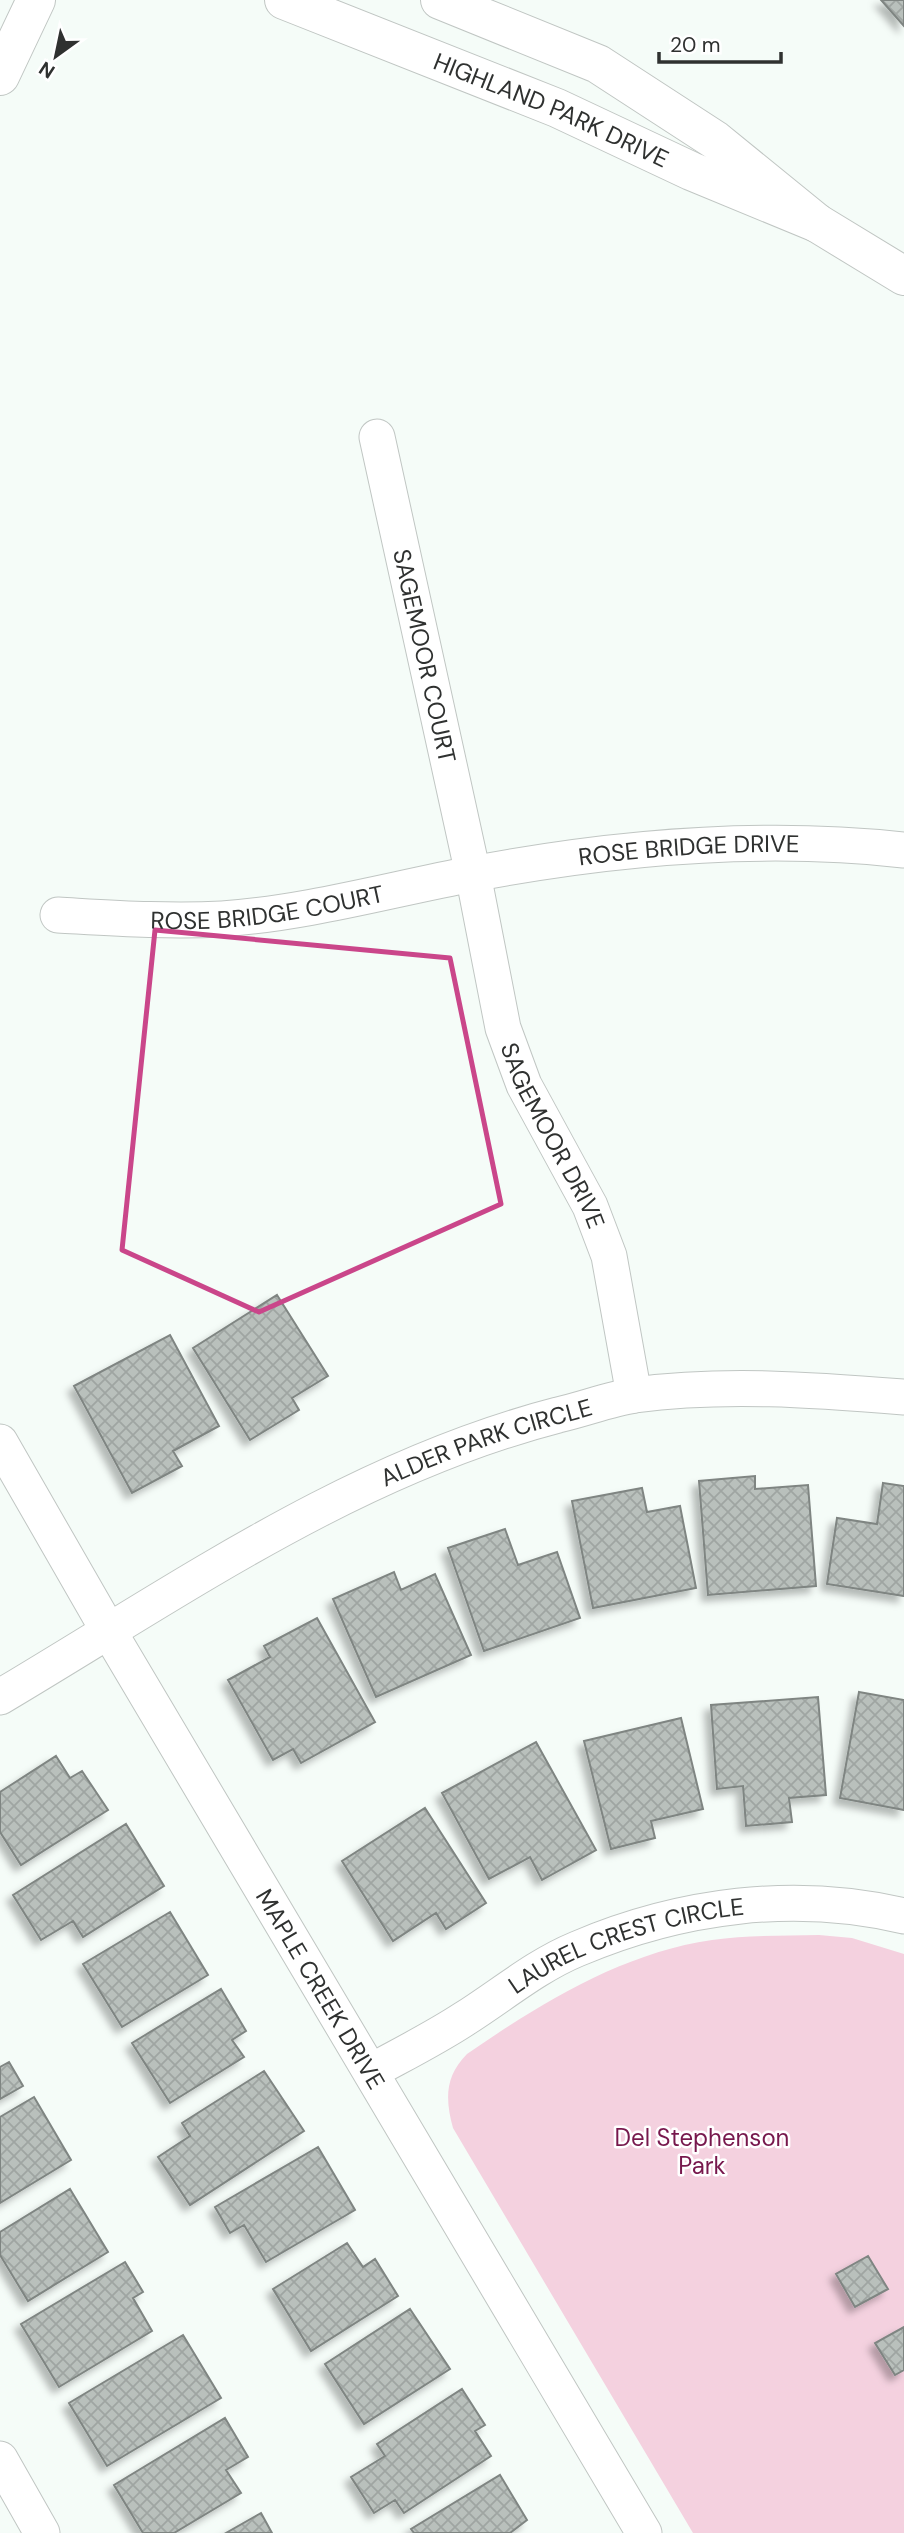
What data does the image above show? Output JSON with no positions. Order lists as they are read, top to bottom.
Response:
{
  "streets": {
    "street": [
      "HIGHLAND PARK DRIVE",
      "SAGEMOOR COURT",
      "ROSE BRIDGE DRIVE",
      "ROSE BRIDGE COURT",
      "SAGEMOOR DRIVE",
      "ALDER PARK CIRCLE",
      "LAUREL CREST CIRCLE",
      "MAPLE CREEK DRIVE"
    ]
  },
  "crossings": [
    ["SAGEMOOR COURT", "ROSE BRIDGE DRIVE"],
    ["SAGEMOOR COURT", "ROSE BRIDGE COURT"],
    ["SAGEMOOR COURT", "SAGEMOOR DRIVE"],
    ["ROSE BRIDGE DRIVE", "ROSE BRIDGE COURT"],
    ["ROSE BRIDGE DRIVE", "SAGEMOOR DRIVE"],
    ["ROSE BRIDGE COURT", "SAGEMOOR DRIVE"],
    ["SAGEMOOR DRIVE", "ALDER PARK CIRCLE"],
    ["ALDER PARK CIRCLE", "MAPLE CREEK DRIVE"],
    ["LAUREL CREST CIRCLE", "MAPLE CREEK DRIVE"]
  ],
  "parks": ["Del Stephenson Park"],
  "scale_bar": "20 m",
  "north": "bottom left"
}
